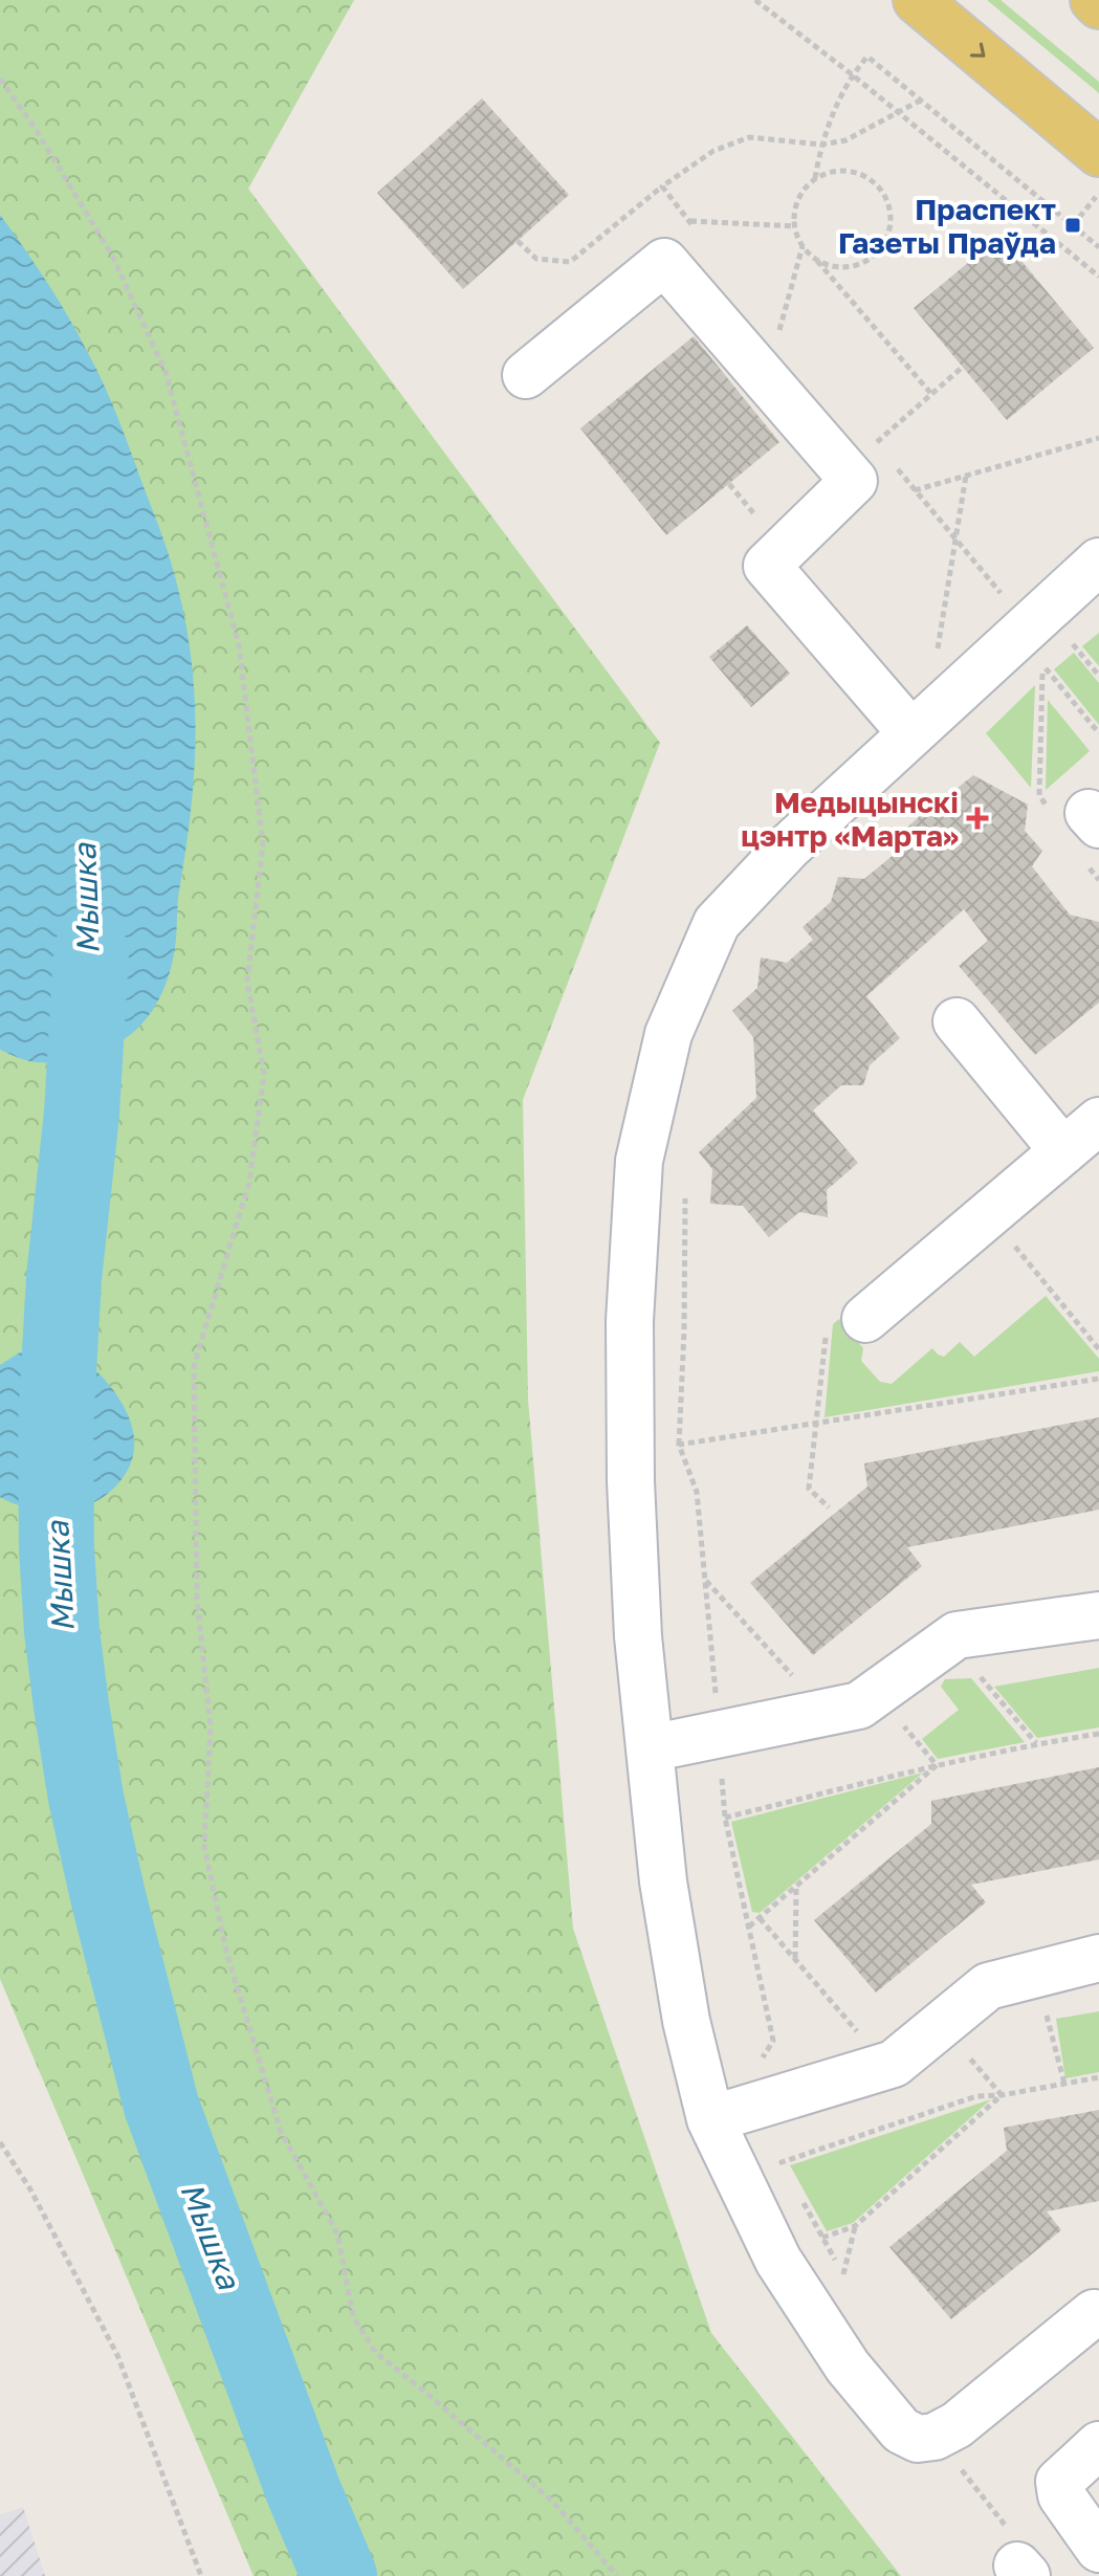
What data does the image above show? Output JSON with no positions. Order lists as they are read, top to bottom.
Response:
{
  "water": ["Мышка"],
  "places": {
    "transit": ["Праспект Газеты Праўда"],
    "health": ["Медыцынскі цэнтр «Марта»"]
  }
}
